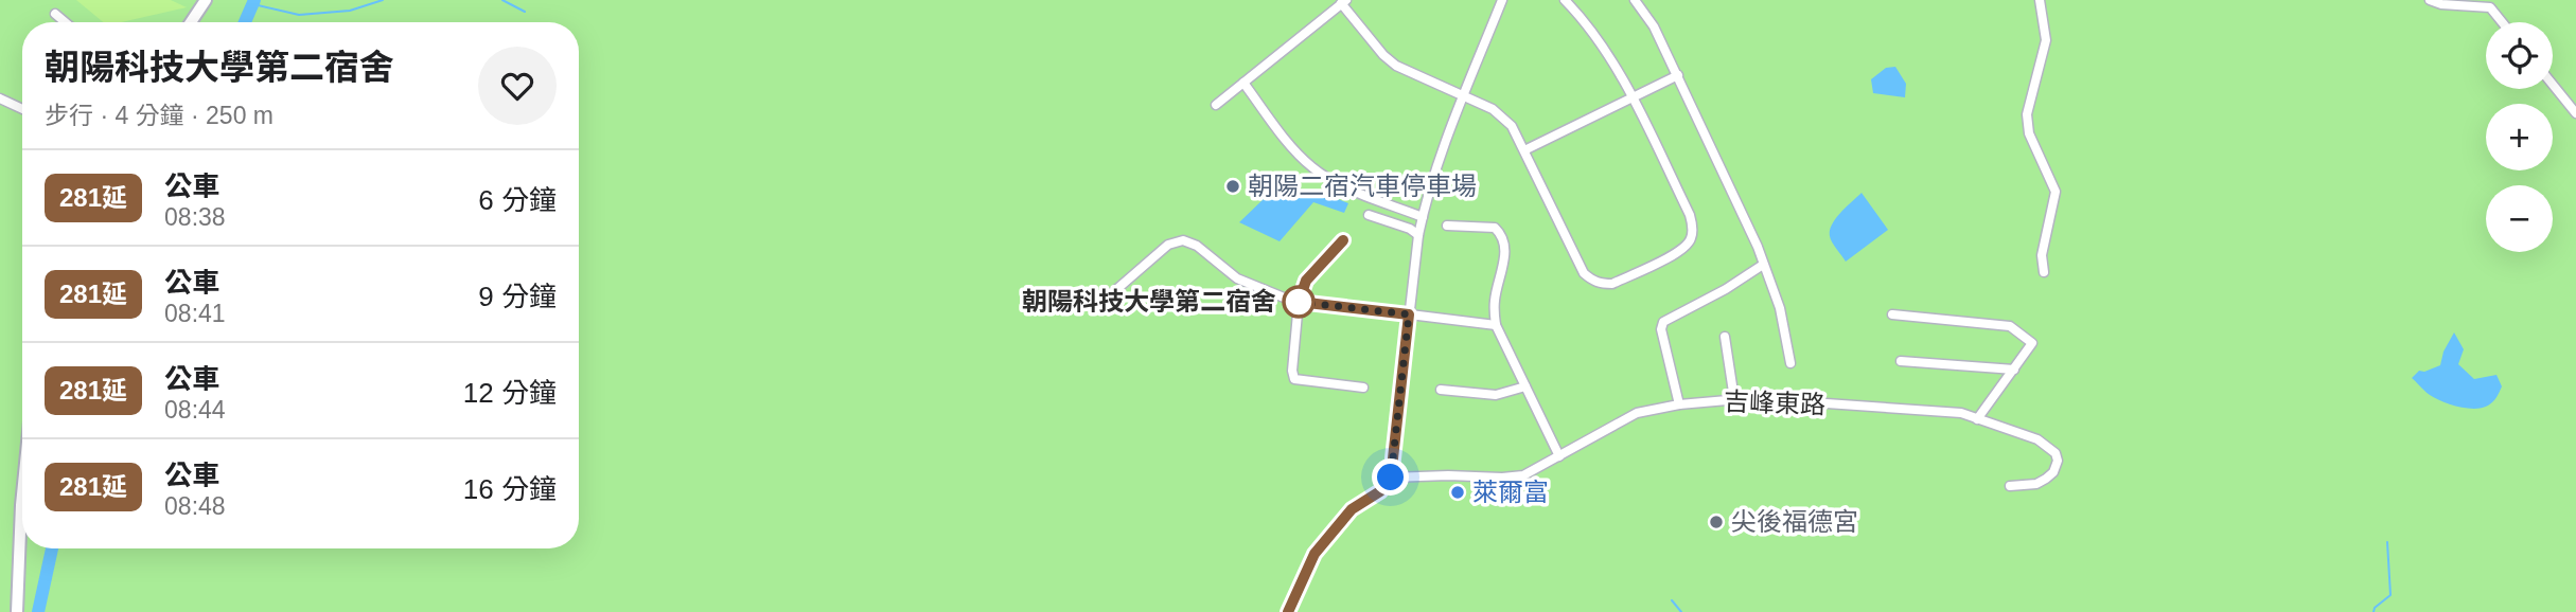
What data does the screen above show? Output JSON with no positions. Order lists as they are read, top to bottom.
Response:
{
  "streets": {
    "street": ["吉峰東路"]
  },
  "places": [
    "朝陽二宿汽車停車場",
    "朝陽科技大學第二宿舍",
    "萊爾富",
    "尖後福德宮"
  ],
  "lines": ["bus line 281延"],
  "page": {
    "map_buttons": ["+", "−"],
    "heading": ["朝陽科技大學第二宿舍", "步行 · 4 分鐘 · 250 m"],
    "list": [
      {
        "mark": "281延",
        "name": "公車",
        "note": "08:38",
        "value": "6 分鐘"
      },
      {
        "mark": "281延",
        "name": "公車",
        "note": "08:41",
        "value": "9 分鐘"
      },
      {
        "mark": "281延",
        "name": "公車",
        "note": "08:44",
        "value": "12 分鐘"
      },
      {
        "mark": "281延",
        "name": "公車",
        "note": "08:48",
        "value": "16 分鐘"
      }
    ]
  }
}
